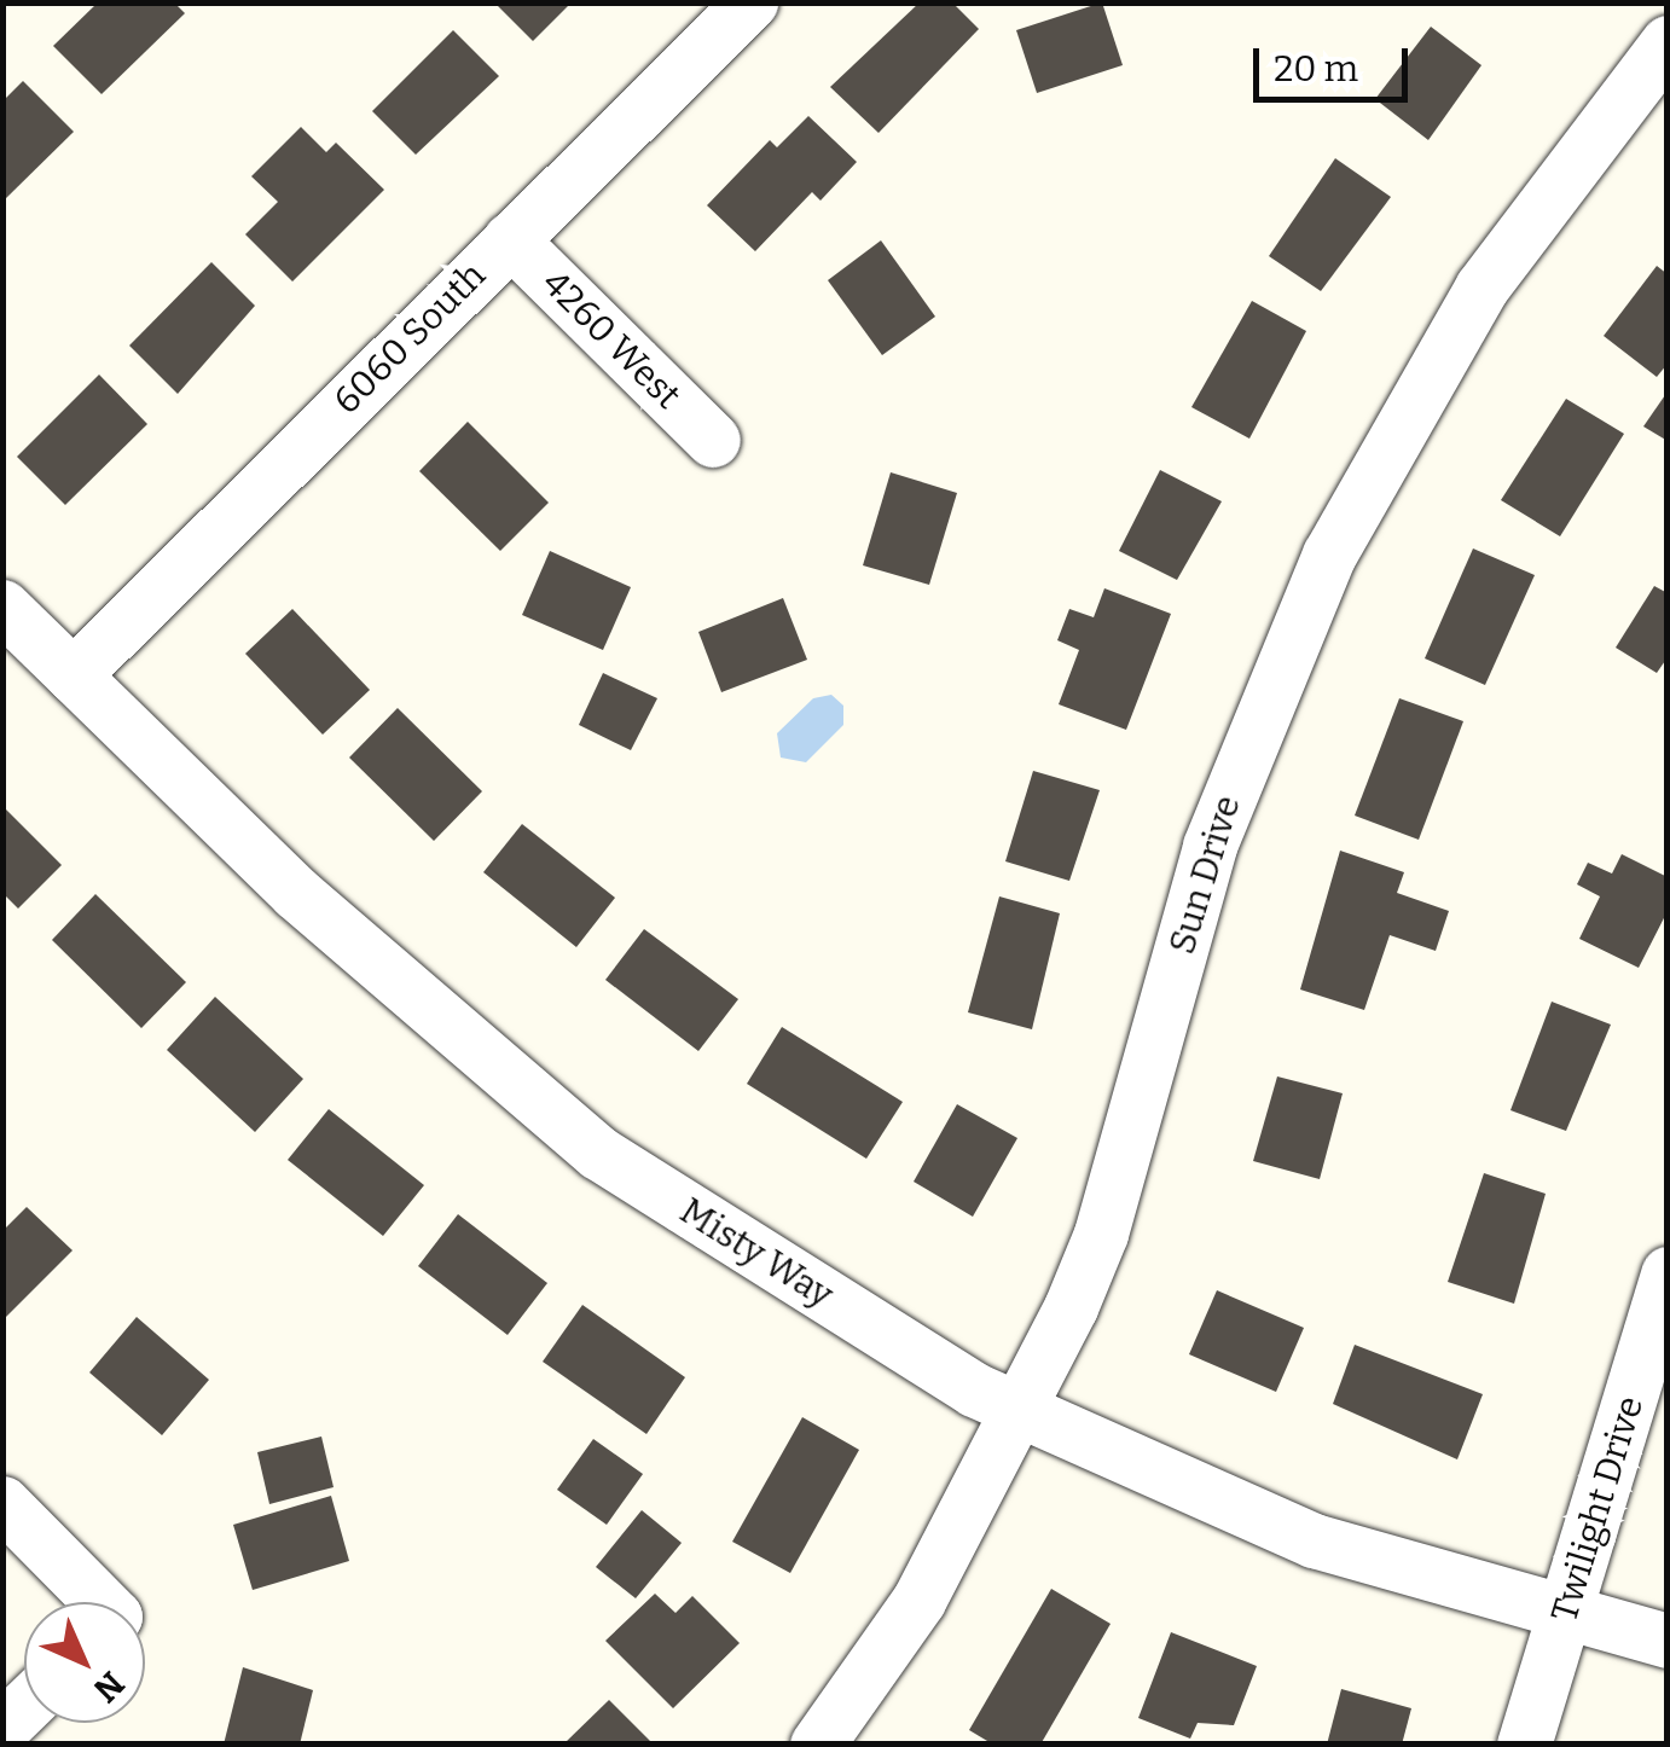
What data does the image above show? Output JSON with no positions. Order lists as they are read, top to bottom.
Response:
{
  "streets": {
    "street": [
      "6060 South",
      "4260 West",
      "Sun Drive",
      "Misty Way",
      "Twilight Drive"
    ]
  },
  "crossings": [
    ["6060 South", "4260 West"],
    ["6060 South", "Misty Way"],
    ["Sun Drive", "Misty Way"],
    ["Misty Way", "Twilight Drive"]
  ],
  "scale_bar": "20 m",
  "north": "bottom right"
}
